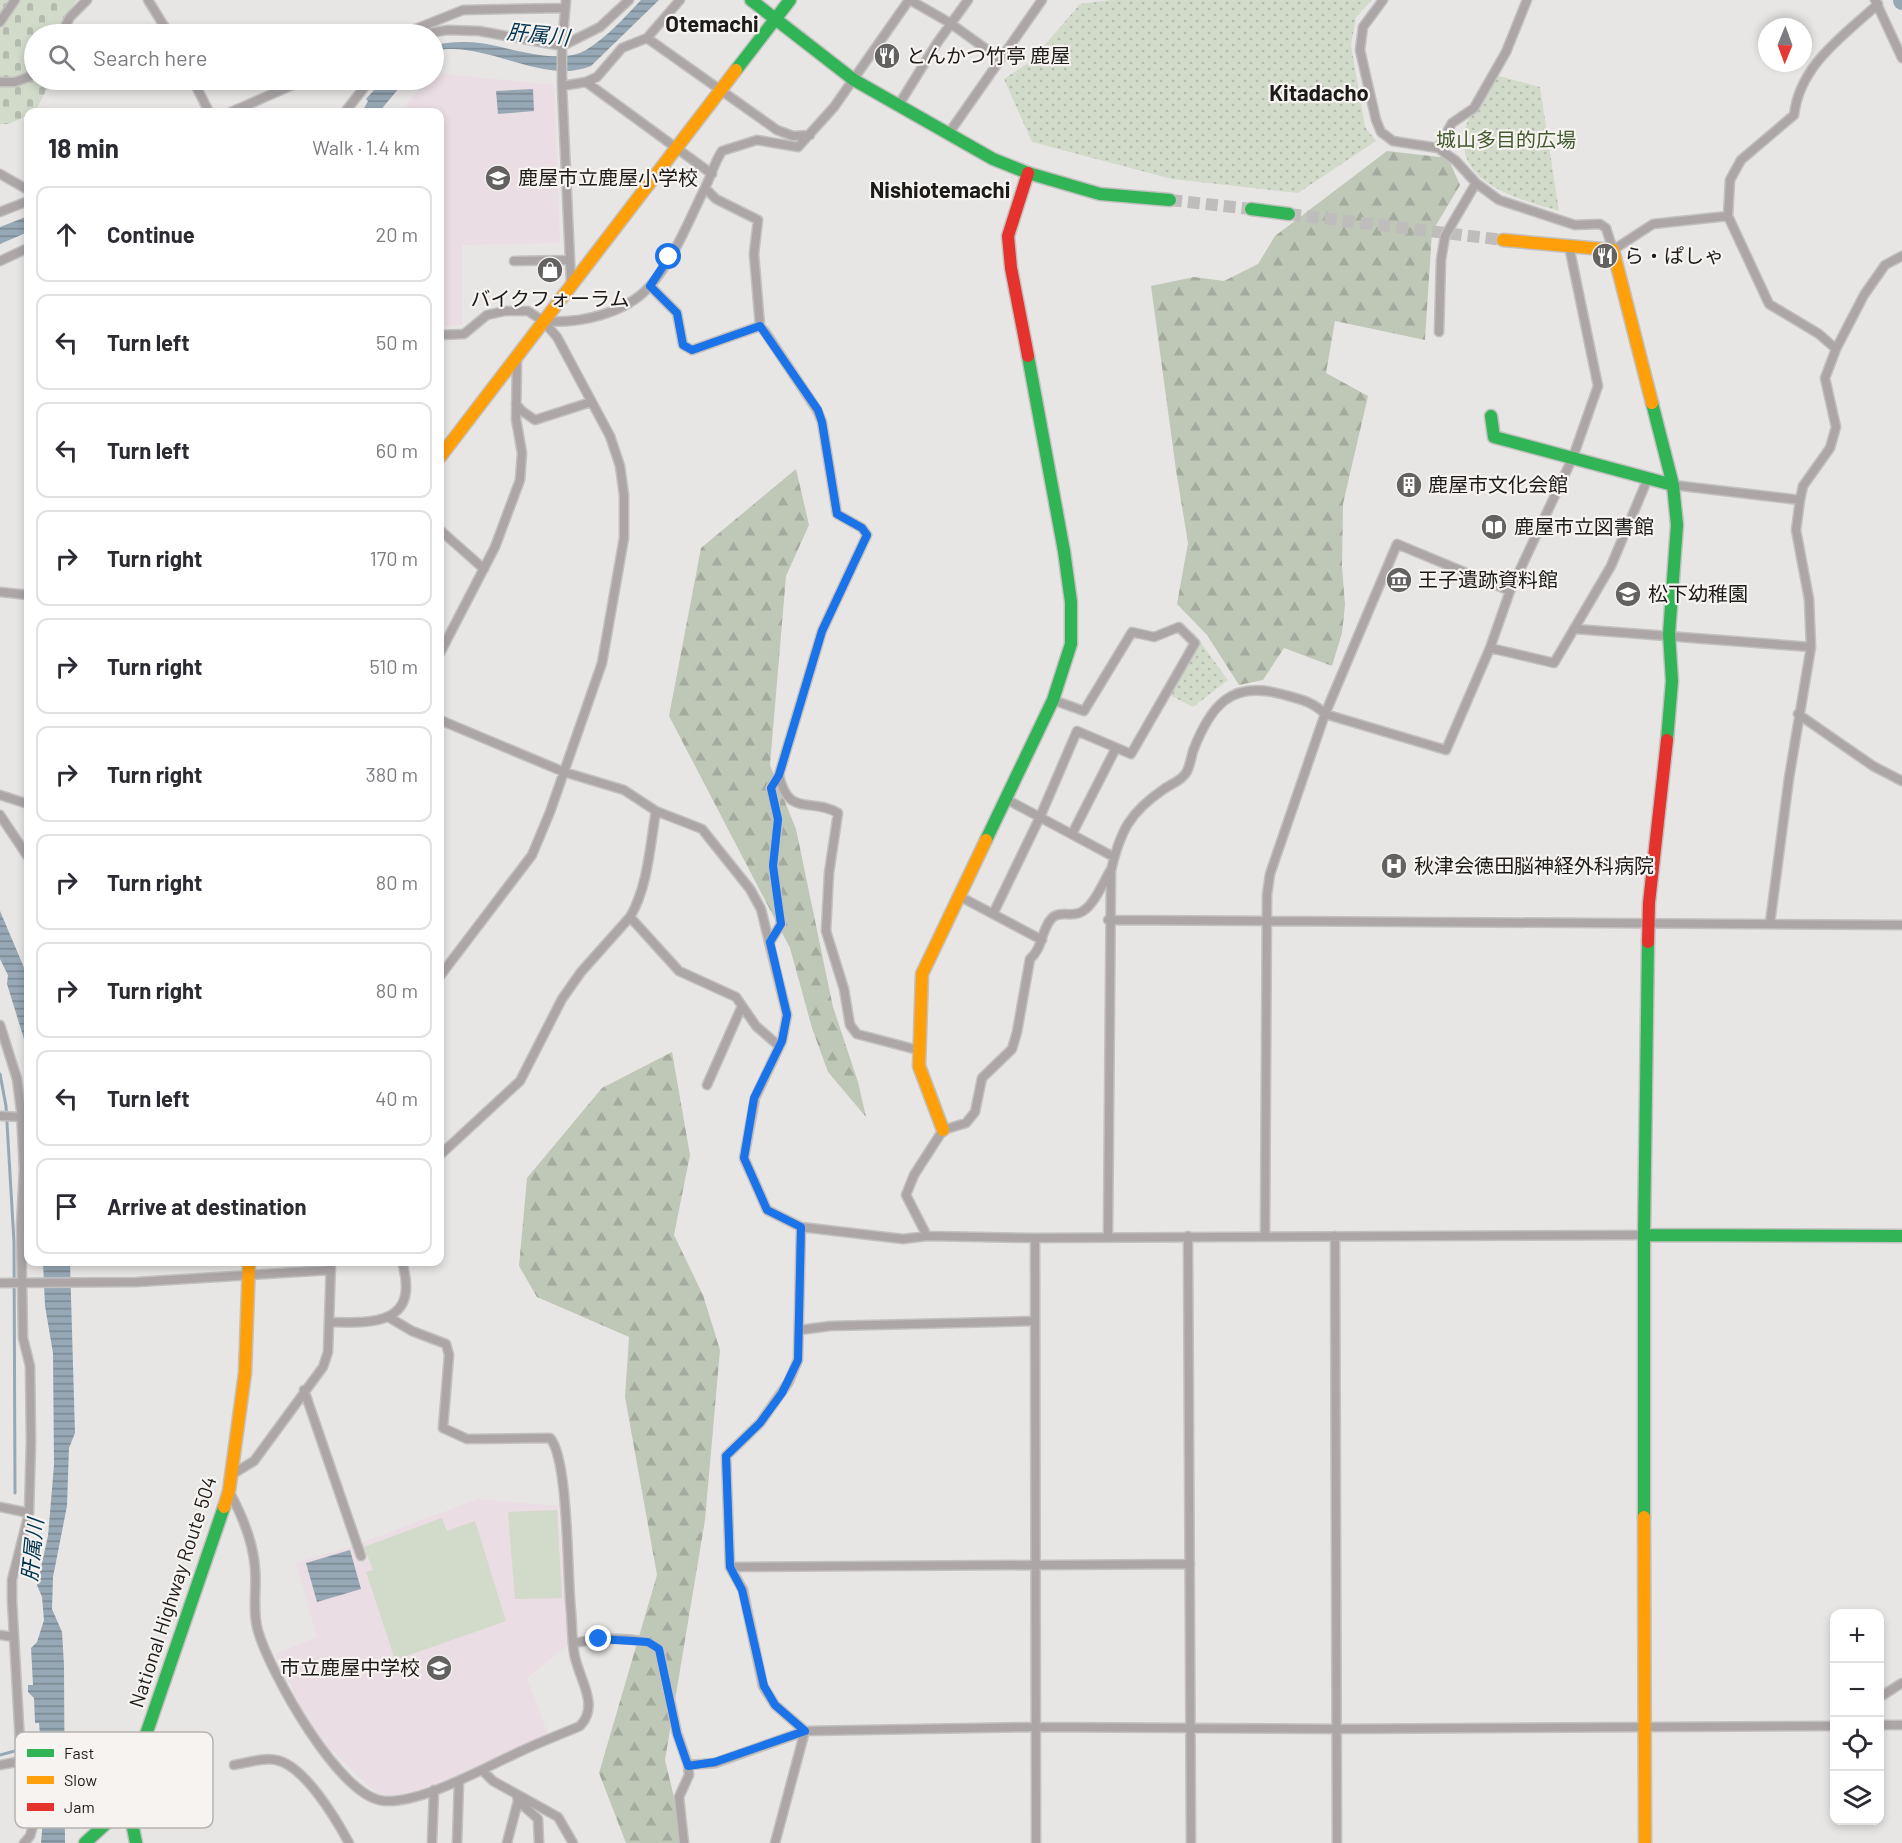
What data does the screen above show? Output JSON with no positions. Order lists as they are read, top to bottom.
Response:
{
  "streets": {
    "main road": ["National Highway Route 504"]
  },
  "districts": ["Otemachi", "Kitadacho", "Nishiotemachi"],
  "water": ["肝属川"],
  "parks": ["城山多目的広場"],
  "places": {
    "restaurant": ["とんかつ竹亭 鹿屋", "ら・ぱしゃ"],
    "school or university": ["鹿屋市立鹿屋小学校", "松下幼稚園", "市立鹿屋中学校"],
    "shop": ["バイクフォーラム"],
    "building": ["鹿屋市文化会館"],
    "library": ["鹿屋市立図書館"],
    "museum": ["王子遺跡資料館"],
    "hospital": ["秋津会徳田脳神経外科病院"]
  },
  "legend": ["Fast", "Slow", "Jam"],
  "north": "bottom",
  "page": {
    "search": "Search here",
    "heading": ["18 min", "Walk · 1.4 km"],
    "list": [
      ["Continue", "20 m"],
      ["Turn left", "50 m"],
      ["Turn left", "60 m"],
      ["Turn right", "170 m"],
      ["Turn right", "510 m"],
      ["Turn right", "380 m"],
      ["Turn right", "80 m"],
      ["Turn right", "80 m"],
      ["Turn left", "40 m"],
      "Arrive at destination"
    ],
    "map_buttons": ["+", "−"]
  }
}
